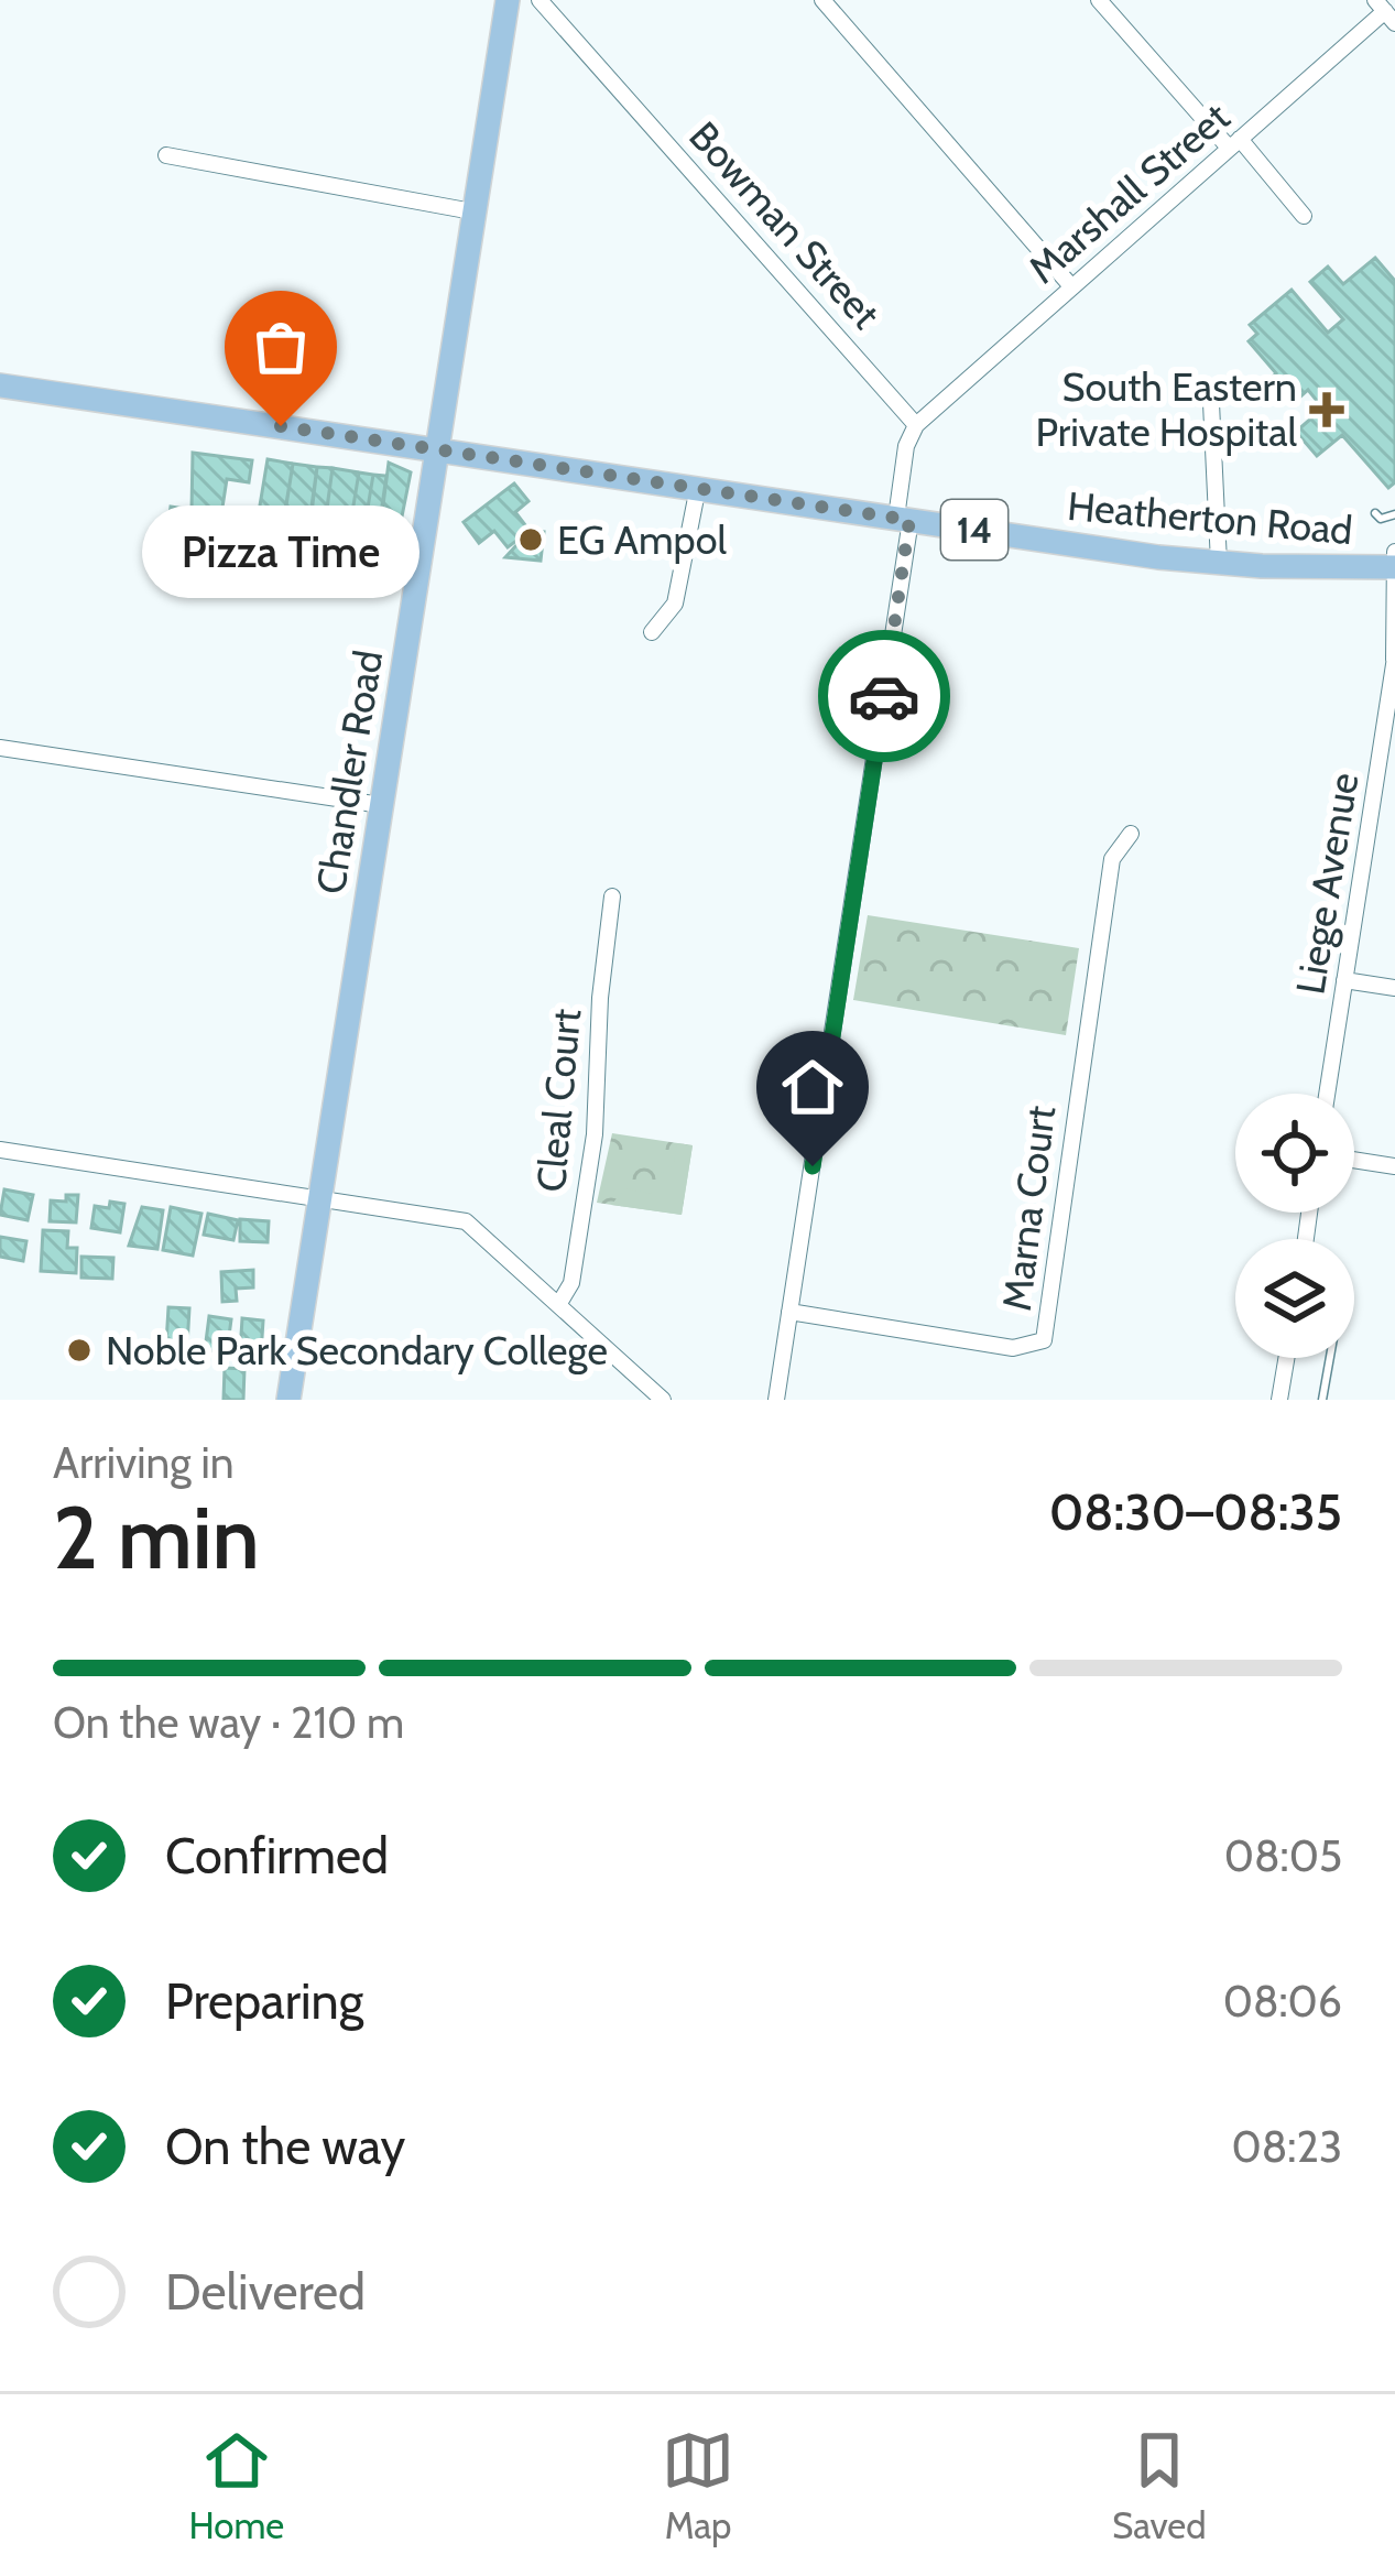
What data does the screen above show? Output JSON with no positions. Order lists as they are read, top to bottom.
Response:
{
  "streets": {
    "main road": ["Heatherton Road", "14", "Chandler Road"],
    "street": [
      "Marshall Street",
      "Bowman Street",
      "Liege Avenue",
      "Cleal Court",
      "Marna Court"
    ]
  },
  "crossings": [
    ["Marshall Street", "Bowman Street"],
    ["Heatherton Road", "Chandler Road"],
    ["Heatherton Road", "Liege Avenue"]
  ],
  "places": {
    "health": ["South Eastern Private Hospital"],
    "other": ["Pizza Time", "EG Ampol", "Noble Park Secondary College"]
  },
  "page": {
    "bubble": "Pizza Time",
    "heading": ["2 min", "Arriving in", "08:30–08:35"],
    "bar": "On the way · 210 m",
    "list": [
      ["Confirmed", "08:05"],
      ["Preparing", "08:06"],
      ["On the way", "08:23"],
      "Delivered"
    ],
    "tabs": ["Home", "Map", "Saved"]
  }
}
